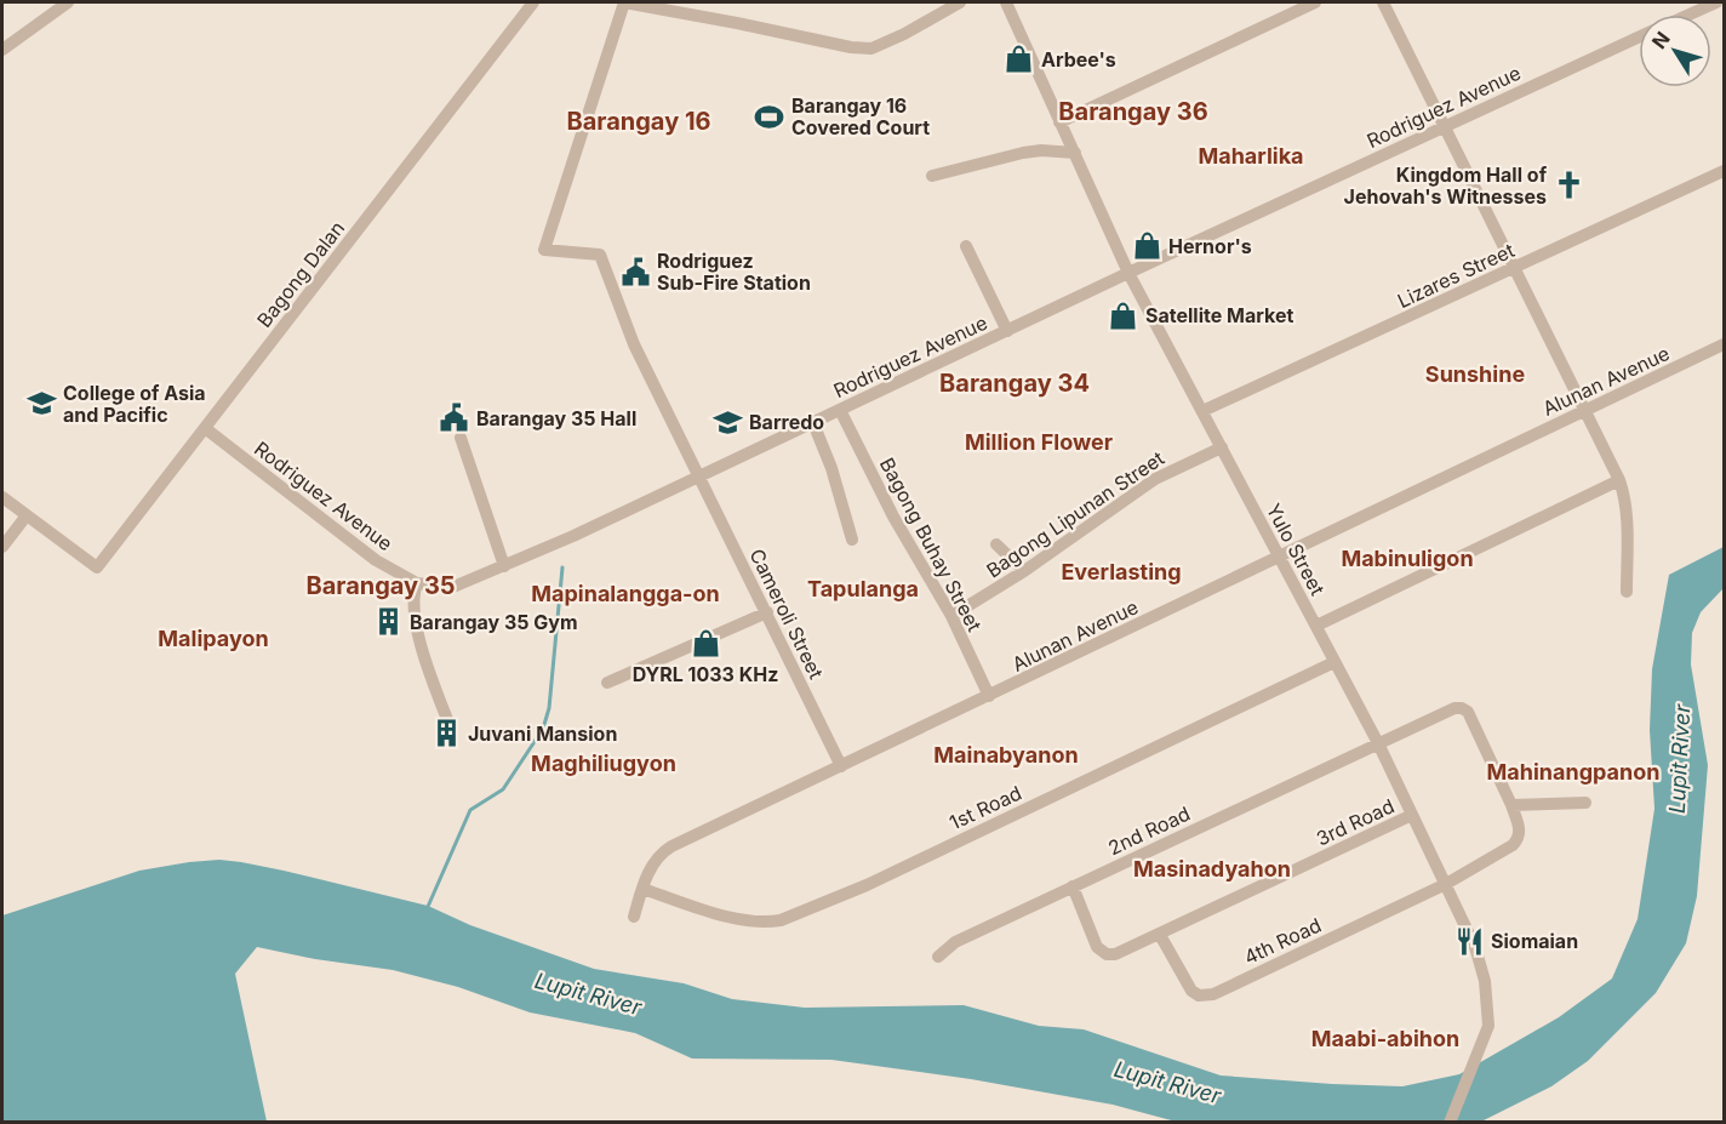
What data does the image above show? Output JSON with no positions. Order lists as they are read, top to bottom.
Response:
{
  "streets": {
    "street": [
      "Rodriguez Avenue",
      "Bagong Dalan",
      "Lizares Street",
      "Alunan Avenue",
      "Bagong Lipunan Street",
      "Bagong Buhay Street",
      "Yulo Street",
      "Cameroli Street",
      "1st Road",
      "3rd Road",
      "2nd Road",
      "4th Road"
    ]
  },
  "crossings": [
    ["Rodriguez Avenue", "Bagong Dalan"],
    ["Rodriguez Avenue", "Bagong Buhay Street"],
    ["Rodriguez Avenue", "Yulo Street"],
    ["Rodriguez Avenue", "Cameroli Street"],
    ["Lizares Street", "Yulo Street"],
    ["Alunan Avenue", "Bagong Buhay Street"],
    ["Alunan Avenue", "Yulo Street"],
    ["Alunan Avenue", "Cameroli Street"],
    ["Alunan Avenue", "1st Road"],
    ["Bagong Lipunan Street", "Bagong Buhay Street"],
    ["Bagong Lipunan Street", "Yulo Street"],
    ["Yulo Street", "1st Road"],
    ["Yulo Street", "3rd Road"],
    ["Yulo Street", "2nd Road"],
    ["Yulo Street", "4th Road"],
    ["3rd Road", "2nd Road"],
    ["3rd Road", "4th Road"],
    ["2nd Road", "4th Road"]
  ],
  "districts": [
    "Barangay 36",
    "Barangay 16",
    "Maharlika",
    "Sunshine",
    "Barangay 34",
    "Million Flower",
    "Mabinuligon",
    "Everlasting",
    "Barangay 35",
    "Tapulanga",
    "Mapinalangga-on",
    "Malipayon",
    "Mainabyanon",
    "Maghiliugyon",
    "Mahinangpanon",
    "Masinadyahon",
    "Maabi-abihon"
  ],
  "water": ["Lupit River"],
  "places": {
    "shop": [
      "Arbee's",
      "Hernor's",
      "Satellite Market",
      "DYRL 1033 KHz"
    ],
    "sports": ["Barangay 16 Covered Court"],
    "church": ["Kingdom Hall of Jehovah's Witnesses"],
    "public building": ["Rodriguez Sub-Fire Station", "Barangay 35 Hall"],
    "school or university": ["College of Asia and Pacific", "Barredo"],
    "building": ["Barangay 35 Gym", "Juvani Mansion"],
    "restaurant": ["Siomaian"]
  },
  "north": "top left"
}
